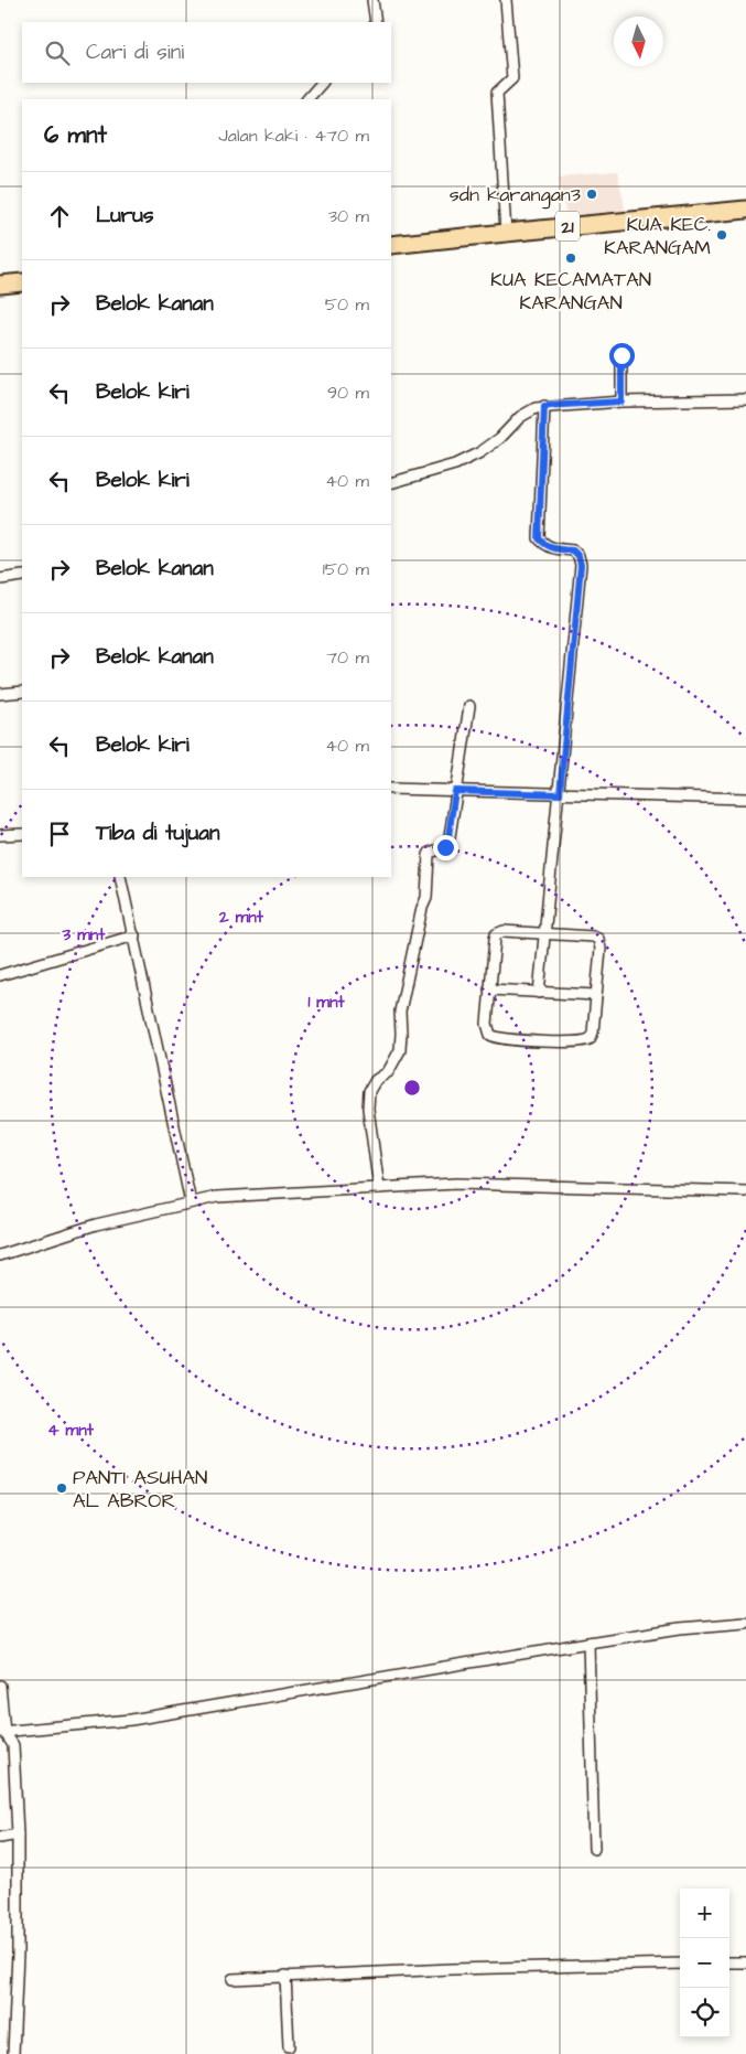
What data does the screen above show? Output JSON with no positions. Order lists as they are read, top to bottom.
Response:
{
  "streets": {
    "highway": ["21"]
  },
  "places": [
    "sdn karangan3",
    "KUA KEC. KARANGAM",
    "KUA KECAMATAN KARANGAN",
    "PANTI ASUHAN AL ABROR"
  ],
  "north": "bottom",
  "page": {
    "search": "Cari di sini",
    "heading": ["6 mnt", "Jalan kaki · 470 m"],
    "list": [
      ["Lurus", "30 m"],
      ["Belok kanan", "50 m"],
      ["Belok kiri", "90 m"],
      ["Belok kiri", "40 m"],
      ["Belok kanan", "150 m"],
      ["Belok kanan", "70 m"],
      ["Belok kiri", "40 m"],
      "Tiba di tujuan"
    ],
    "map_buttons": ["+", "−"]
  },
  "rings": [
    "2 mnt",
    "3 mnt",
    "1 mnt",
    "4 mnt"
  ]
}
